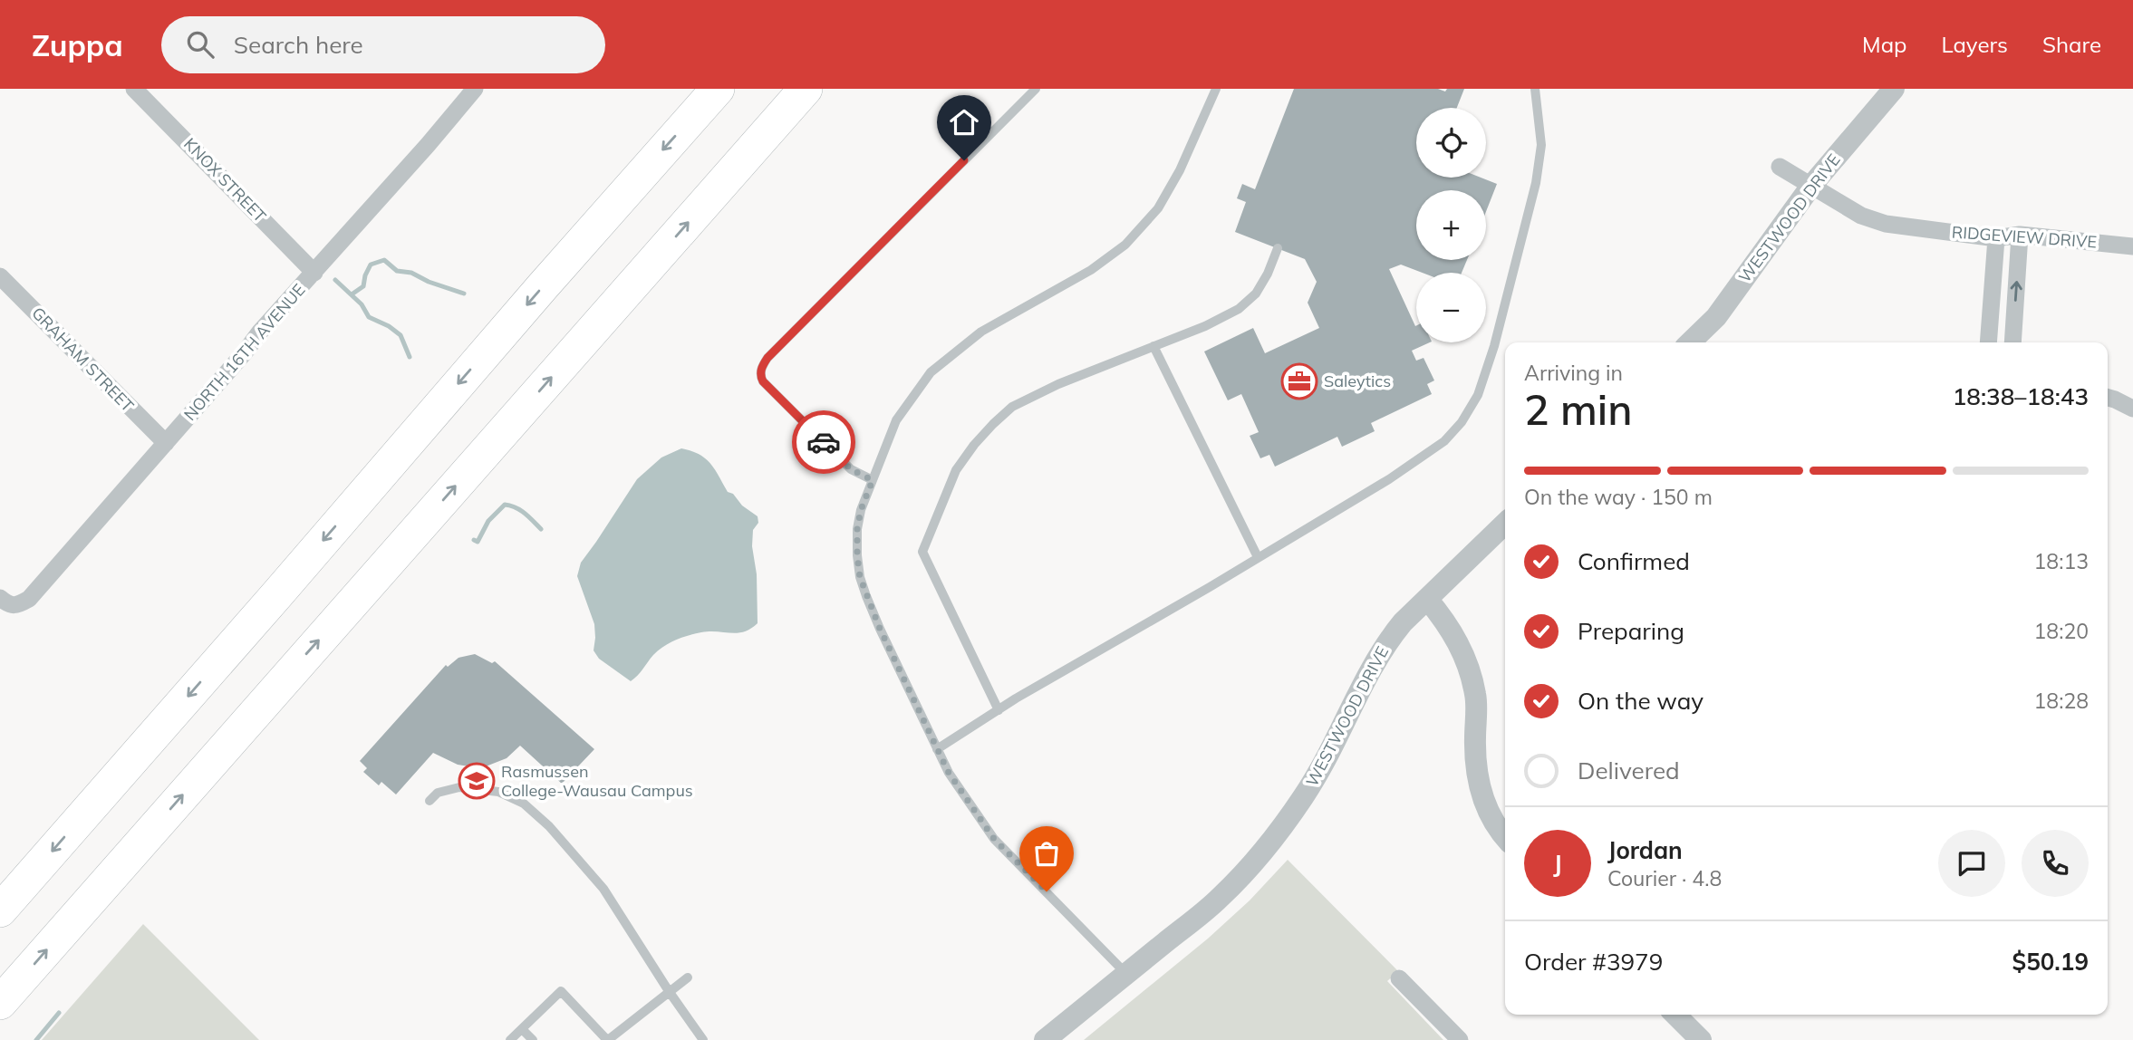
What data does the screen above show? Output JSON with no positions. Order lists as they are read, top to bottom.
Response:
{
  "streets": {
    "street": [
      "KNOX STREET",
      "WESTWOOD DRIVE",
      "RIDGEVIEW DRIVE",
      "NORTH 16TH AVENUE",
      "GRAHAM STREET"
    ]
  },
  "crossings": [
    ["KNOX STREET", "NORTH 16TH AVENUE"],
    ["WESTWOOD DRIVE", "RIDGEVIEW DRIVE"],
    ["NORTH 16TH AVENUE", "GRAHAM STREET"]
  ],
  "places": {
    "office": ["Saleytics"],
    "school or university": ["Rasmussen College-Wausau Campus"]
  },
  "page": {
    "header": "Zuppa",
    "search": "Search here",
    "nav": ["Map", "Layers", "Share"],
    "map_buttons": ["+", "−"],
    "heading": ["2 min", "Arriving in", "18:38–18:43"],
    "panel": [
      "Jordan",
      "Courier · 4.8",
      "Order #3979",
      "$50.19"
    ],
    "bar": "On the way · 150 m",
    "list": [
      ["Confirmed", "18:13"],
      ["Preparing", "18:20"],
      ["On the way", "18:28"],
      "Delivered"
    ],
    "round": "J"
  }
}
